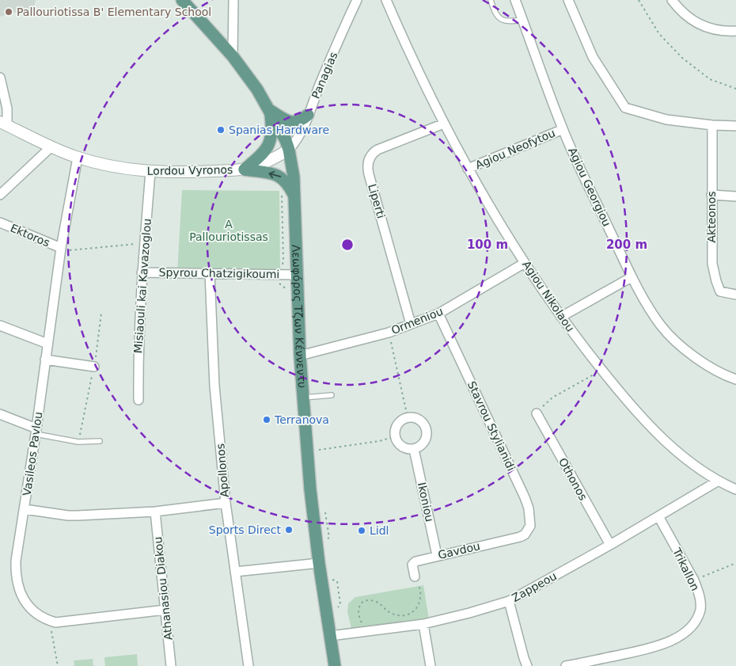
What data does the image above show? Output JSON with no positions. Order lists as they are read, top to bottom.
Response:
{
  "streets": {
    "main road": ["Λεωφόρος Τζων Κέννεντυ"],
    "street": [
      "Panagias",
      "Agiou Neofytou",
      "Lordou Vyronos",
      "Agiou Georgiou",
      "Liperti",
      "Akteonos",
      "Ektoros",
      "Spyrou Chatzigikoumi",
      "Misiaouli kai Kavazoglou",
      "Agiou Nikolaou",
      "Ormeniou",
      "Stavrou Stylianidi",
      "Vasileos Pavlou",
      "Apollonos",
      "Othonos",
      "Ikoniou",
      "Gavdou",
      "Trikallon",
      "Zappeou",
      "Athanasiou Diakou"
    ]
  },
  "crossings": [
    ["Panagias", "Lordou Vyronos"],
    ["Panagias", "Λεωφόρος Τζων Κέννεντυ"],
    ["Agiou Neofytou", "Agiou Georgiou"],
    ["Agiou Neofytou", "Agiou Nikolaou"],
    ["Lordou Vyronos", "Misiaouli kai Kavazoglou"],
    ["Lordou Vyronos", "Λεωφόρος Τζων Κέννεντυ"],
    ["Lordou Vyronos", "Vasileos Pavlou"],
    ["Liperti", "Agiou Nikolaou"],
    ["Liperti", "Ormeniou"],
    ["Ektoros", "Vasileos Pavlou"],
    ["Spyrou Chatzigikoumi", "Misiaouli kai Kavazoglou"],
    ["Spyrou Chatzigikoumi", "Λεωφόρος Τζων Κέννεντυ"],
    ["Spyrou Chatzigikoumi", "Apollonos"],
    ["Agiou Nikolaou", "Ormeniou"],
    ["Agiou Nikolaou", "Zappeou"],
    ["Λεωφόρος Τζων Κέννεντυ", "Ormeniou"],
    ["Λεωφόρος Τζων Κέννεντυ", "Zappeou"],
    ["Ormeniou", "Stavrou Stylianidi"],
    ["Stavrou Stylianidi", "Gavdou"],
    ["Vasileos Pavlou", "Athanasiou Diakou"],
    ["Othonos", "Zappeou"],
    ["Ikoniou", "Gavdou"],
    ["Trikallon", "Zappeou"]
  ],
  "parks": ["A Pallouriotissas"],
  "places": [
    "Pallouriotissa B' Elementary School",
    "Spanias Hardware",
    "Terranova",
    "Sports Direct",
    "Lidl"
  ],
  "rings": ["100 m", "200 m"]
}
